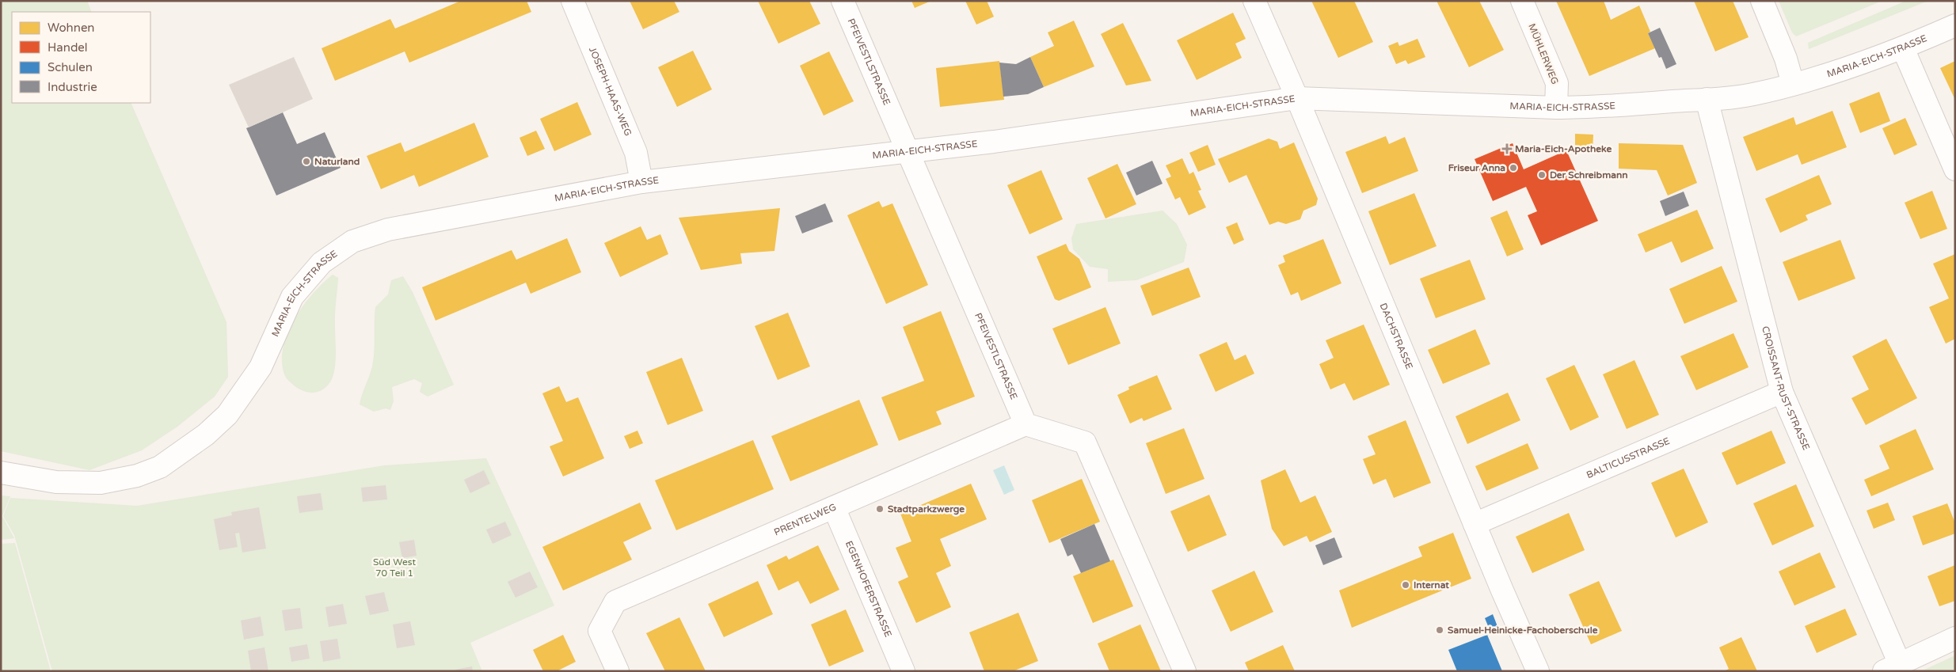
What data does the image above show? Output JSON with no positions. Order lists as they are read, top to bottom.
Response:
{
  "streets": {
    "street": [
      "MÜHLERWEG",
      "MARIA-EICH-STRASSE",
      "PFEIVESTLSTRASSE",
      "JOSEPH-HAAS-WEG",
      "DACHSTRASSE",
      "CROISSANT-RUST-STRASSE",
      "BALTICUSSTRASSE",
      "PRENTELWEG",
      "EGENHOFERSTRASSE"
    ]
  },
  "crossings": [
    ["MÜHLERWEG", "MARIA-EICH-STRASSE"],
    ["MARIA-EICH-STRASSE", "PFEIVESTLSTRASSE"],
    ["MARIA-EICH-STRASSE", "JOSEPH-HAAS-WEG"],
    ["MARIA-EICH-STRASSE", "DACHSTRASSE"],
    ["MARIA-EICH-STRASSE", "CROISSANT-RUST-STRASSE"],
    ["PFEIVESTLSTRASSE", "PRENTELWEG"],
    ["DACHSTRASSE", "BALTICUSSTRASSE"],
    ["CROISSANT-RUST-STRASSE", "BALTICUSSTRASSE"],
    ["PRENTELWEG", "EGENHOFERSTRASSE"]
  ],
  "parks": ["Süd West 70 Teil 1"],
  "places": {
    "health": ["Maria-Eich-Apotheke"],
    "other": [
      "Naturland",
      "Friseur Anna",
      "Der Schreibmann",
      "Stadtparkzwerge",
      "Internat",
      "Samuel-Heinicke-Fachoberschule"
    ]
  },
  "legend": [
    "Wohnen",
    "Handel",
    "Schulen",
    "Industrie"
  ]
}
